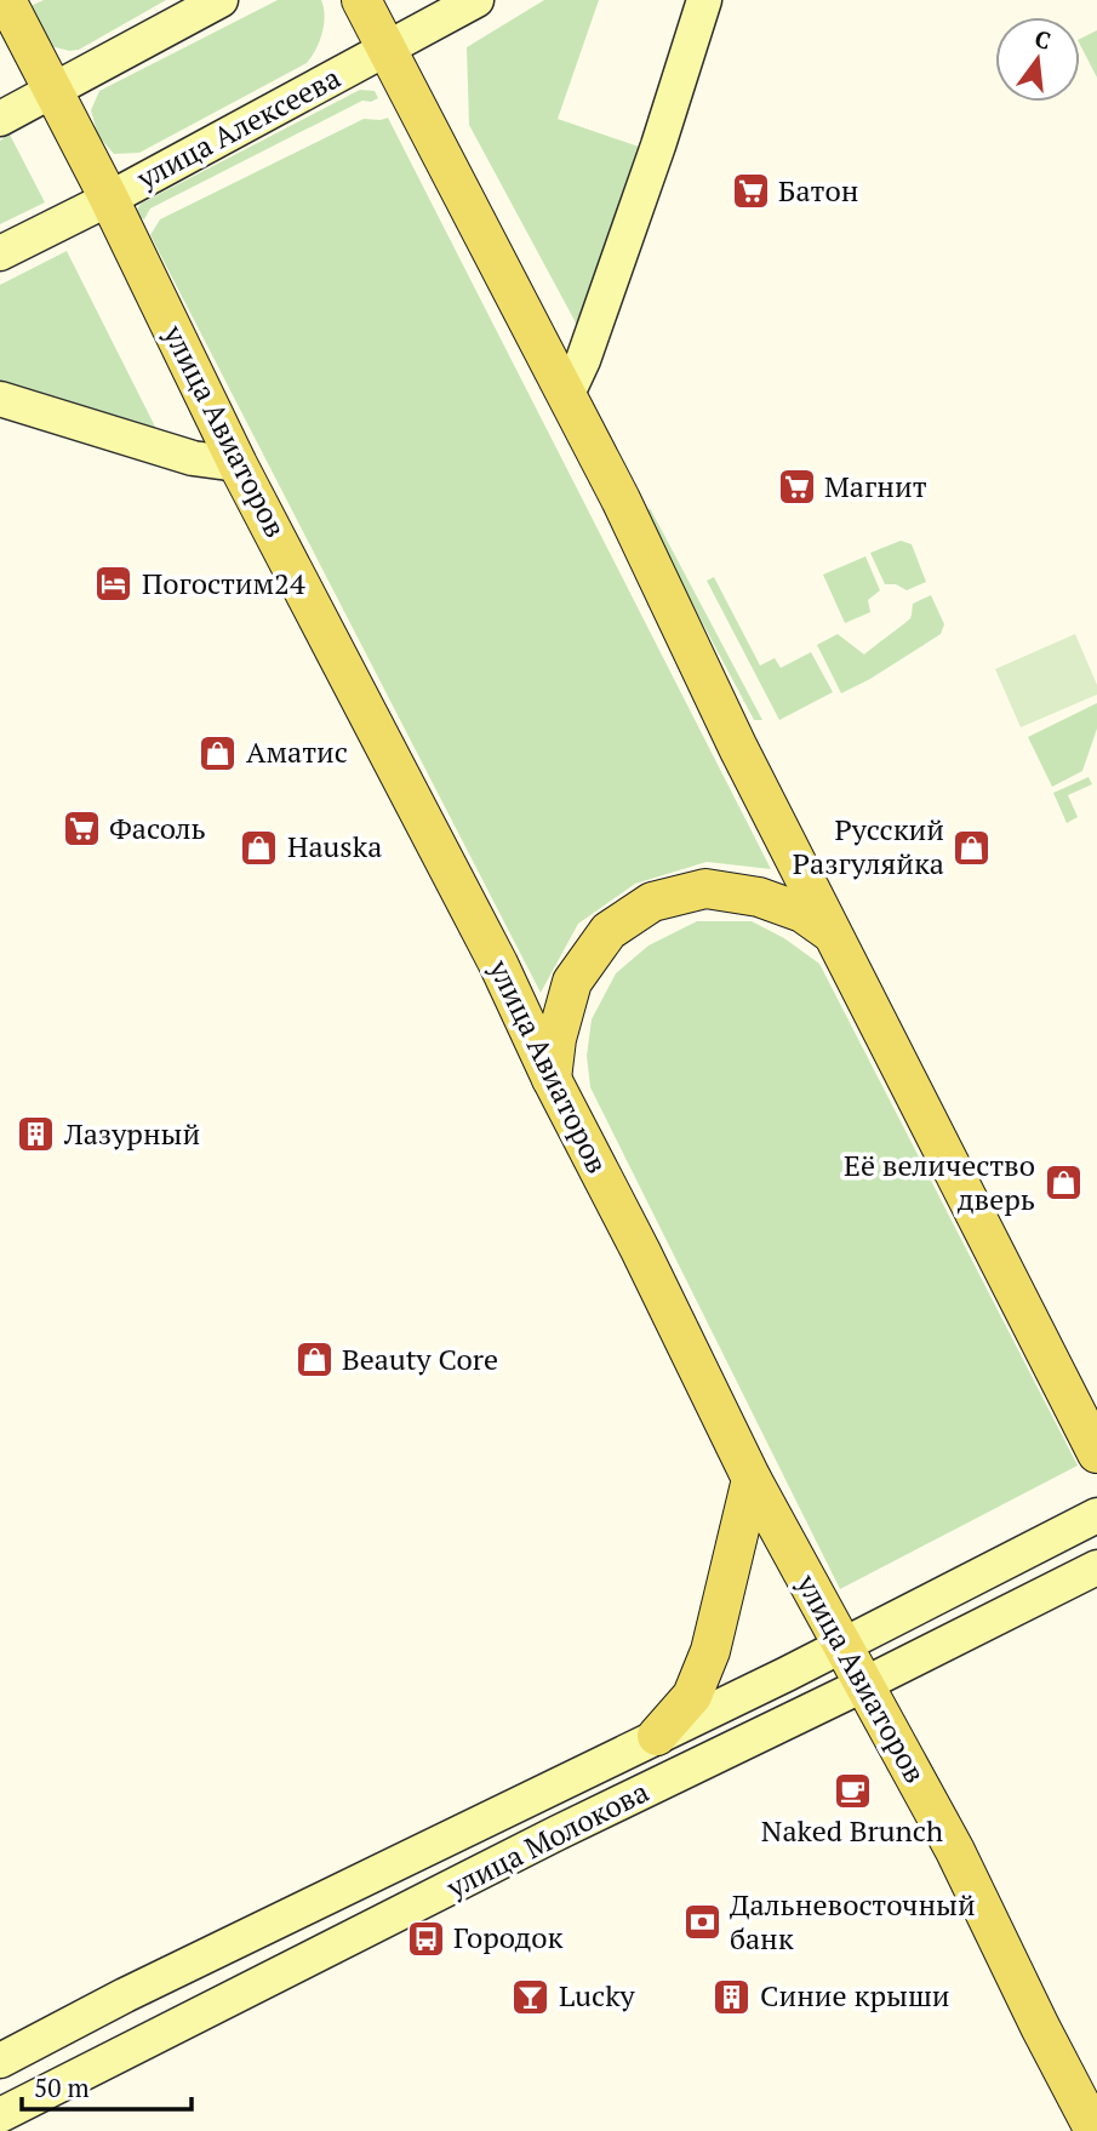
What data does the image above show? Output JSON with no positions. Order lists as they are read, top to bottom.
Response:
{
  "streets": {
    "main road": ["улица Алексеева", "улица Авиаторов", "улица Молокова"]
  },
  "crossings": [
    ["улица Алексеева", "улица Авиаторов"],
    ["улица Авиаторов", "улица Молокова"]
  ],
  "places": {
    "supermarket": ["Батон", "Магнит", "Фасоль"],
    "hotel": ["Погостим24"],
    "shop": [
      "Аматис",
      "Hauska",
      "Русский Разгуляйка",
      "Её величество дверь",
      "Beauty Core"
    ],
    "building": ["Лазурный", "Синие крыши"],
    "cafe": ["Naked Brunch"],
    "bank": ["Дальневосточный банк"],
    "bus stop": ["Городок"],
    "bar": ["Lucky"]
  },
  "scale_bar": "50 m",
  "north": "top"
}
